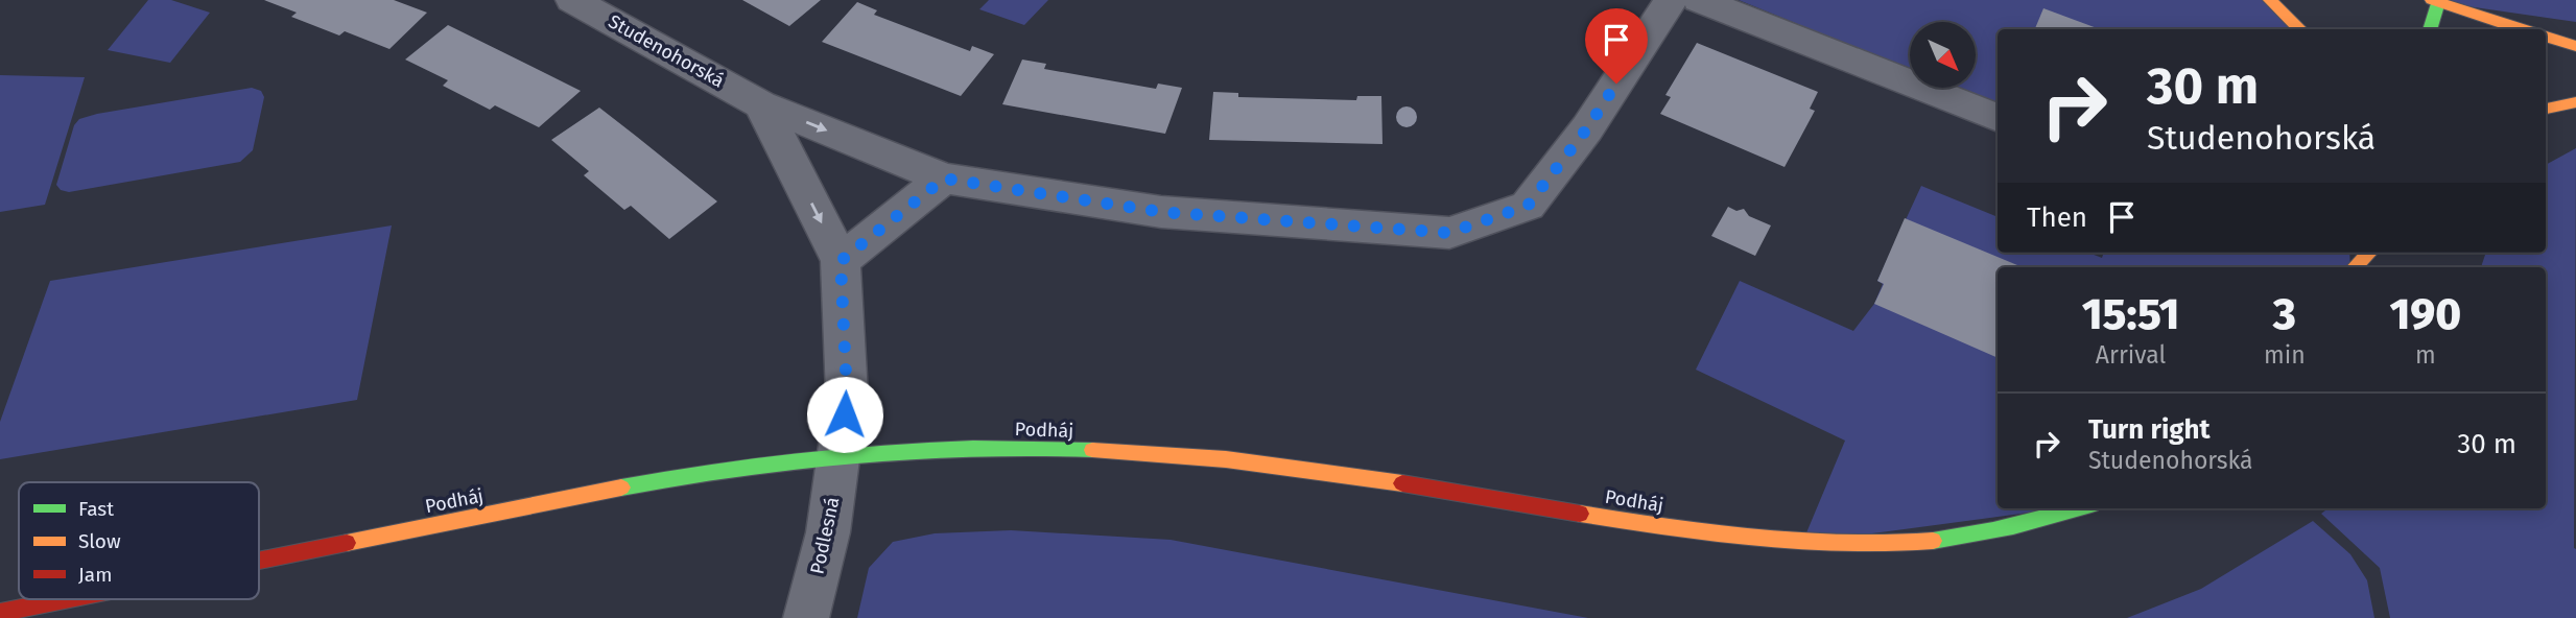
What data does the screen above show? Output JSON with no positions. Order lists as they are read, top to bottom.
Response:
{
  "streets": {
    "street": ["Studenohorská", "Podháj", "Podlesná"]
  },
  "crossings": [
    ["Podháj", "Podlesná"]
  ],
  "legend": ["Fast", "Slow", "Jam"],
  "north": "bottom right",
  "page": {
    "turn": ["30 m", "Studenohorská"],
    "then": "Then",
    "eta": [
      "15:51",
      "Arrival",
      "3",
      "min",
      "190",
      "m"
    ],
    "list": [
      {
        "name": "Turn right",
        "note": "Studenohorská",
        "value": "30 m"
      }
    ]
  }
}
